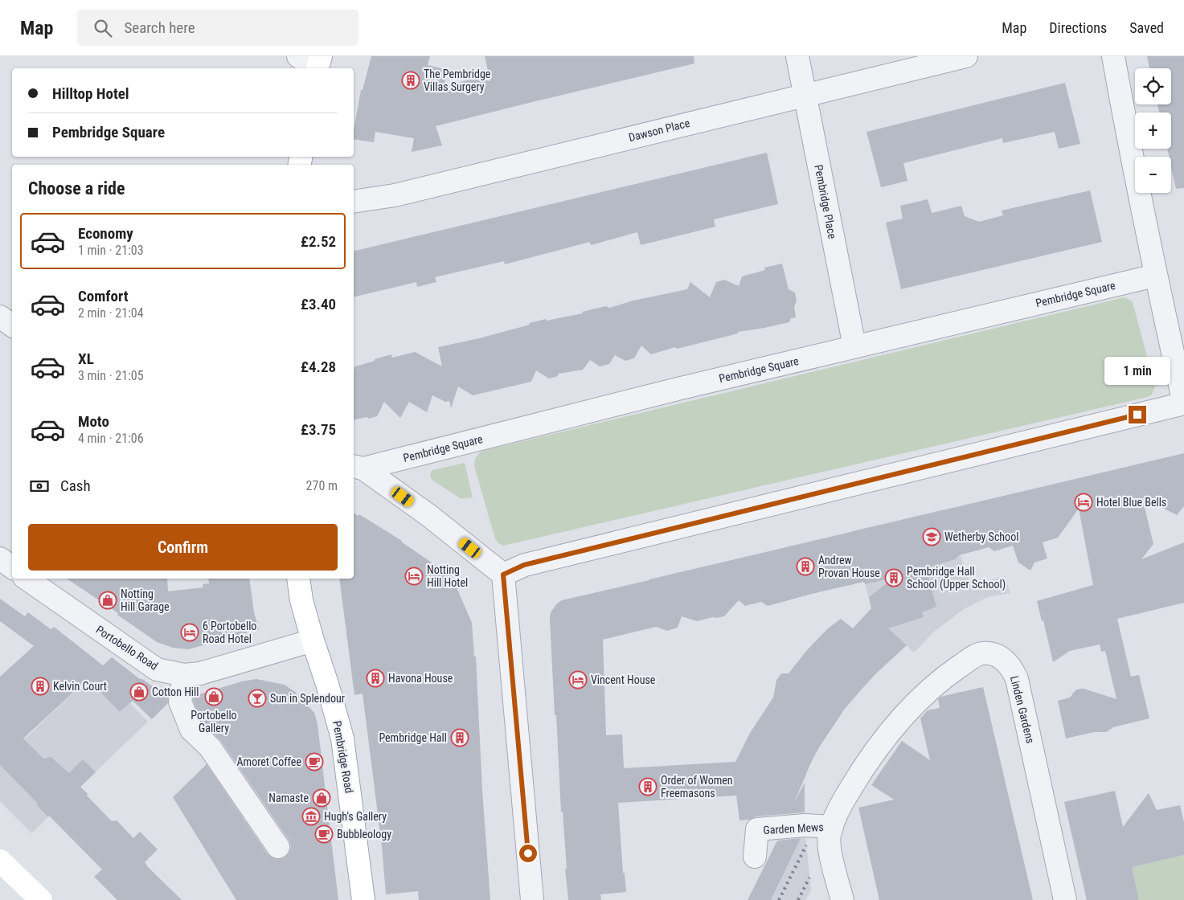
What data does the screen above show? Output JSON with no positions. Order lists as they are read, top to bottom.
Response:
{
  "streets": {
    "main road": ["Pembridge Road"],
    "street": [
      "Dawson Place",
      "Pembridge Place",
      "Pembridge Square",
      "Portobello Road",
      "Linden Gardens",
      "Garden Mews"
    ]
  },
  "crossings": [
    ["Dawson Place", "Pembridge Place"],
    ["Pembridge Place", "Pembridge Square"],
    ["Portobello Road", "Pembridge Road"],
    ["Linden Gardens", "Garden Mews"]
  ],
  "places": {
    "building": [
      "The Pembridge Villas Surgery",
      "Andrew Provan House",
      "Pembridge Hall School (Upper School)",
      "Havona House",
      "Kelvin Court",
      "Pembridge Hall",
      "Order of Women Freemasons"
    ],
    "hotel": [
      "Hotel Blue Bells",
      "Notting Hill Hotel",
      "6 Portobello Road Hotel",
      "Vincent House"
    ],
    "school or university": ["Wetherby School"],
    "shop": [
      "Notting Hill Garage",
      "Cotton Hill",
      "Portobello Gallery",
      "Namaste"
    ],
    "bar": ["Sun in Splendour"],
    "cafe": ["Amoret Coffee", "Bubbleology"],
    "museum": ["Hugh's Gallery"]
  },
  "page": {
    "header": "Map",
    "search": "Search here",
    "nav": ["Map", "Directions", "Saved"],
    "map_buttons": ["+", "−"],
    "banner": ["Hilltop Hotel", "Pembridge Square"],
    "heading": "Choose a ride",
    "list": [
      {
        "name": "Economy",
        "note": "1 min · 21:03",
        "value": "£2.52"
      },
      {
        "name": "Comfort",
        "note": "2 min · 21:04",
        "value": "£3.40"
      },
      {
        "name": "XL",
        "note": "3 min · 21:05",
        "value": "£4.28"
      },
      {
        "name": "Moto",
        "note": "4 min · 21:06",
        "value": "£3.75"
      }
    ],
    "bubble": "1 min",
    "pay": ["Cash", "270 m"],
    "buttons": "Confirm"
  }
}
